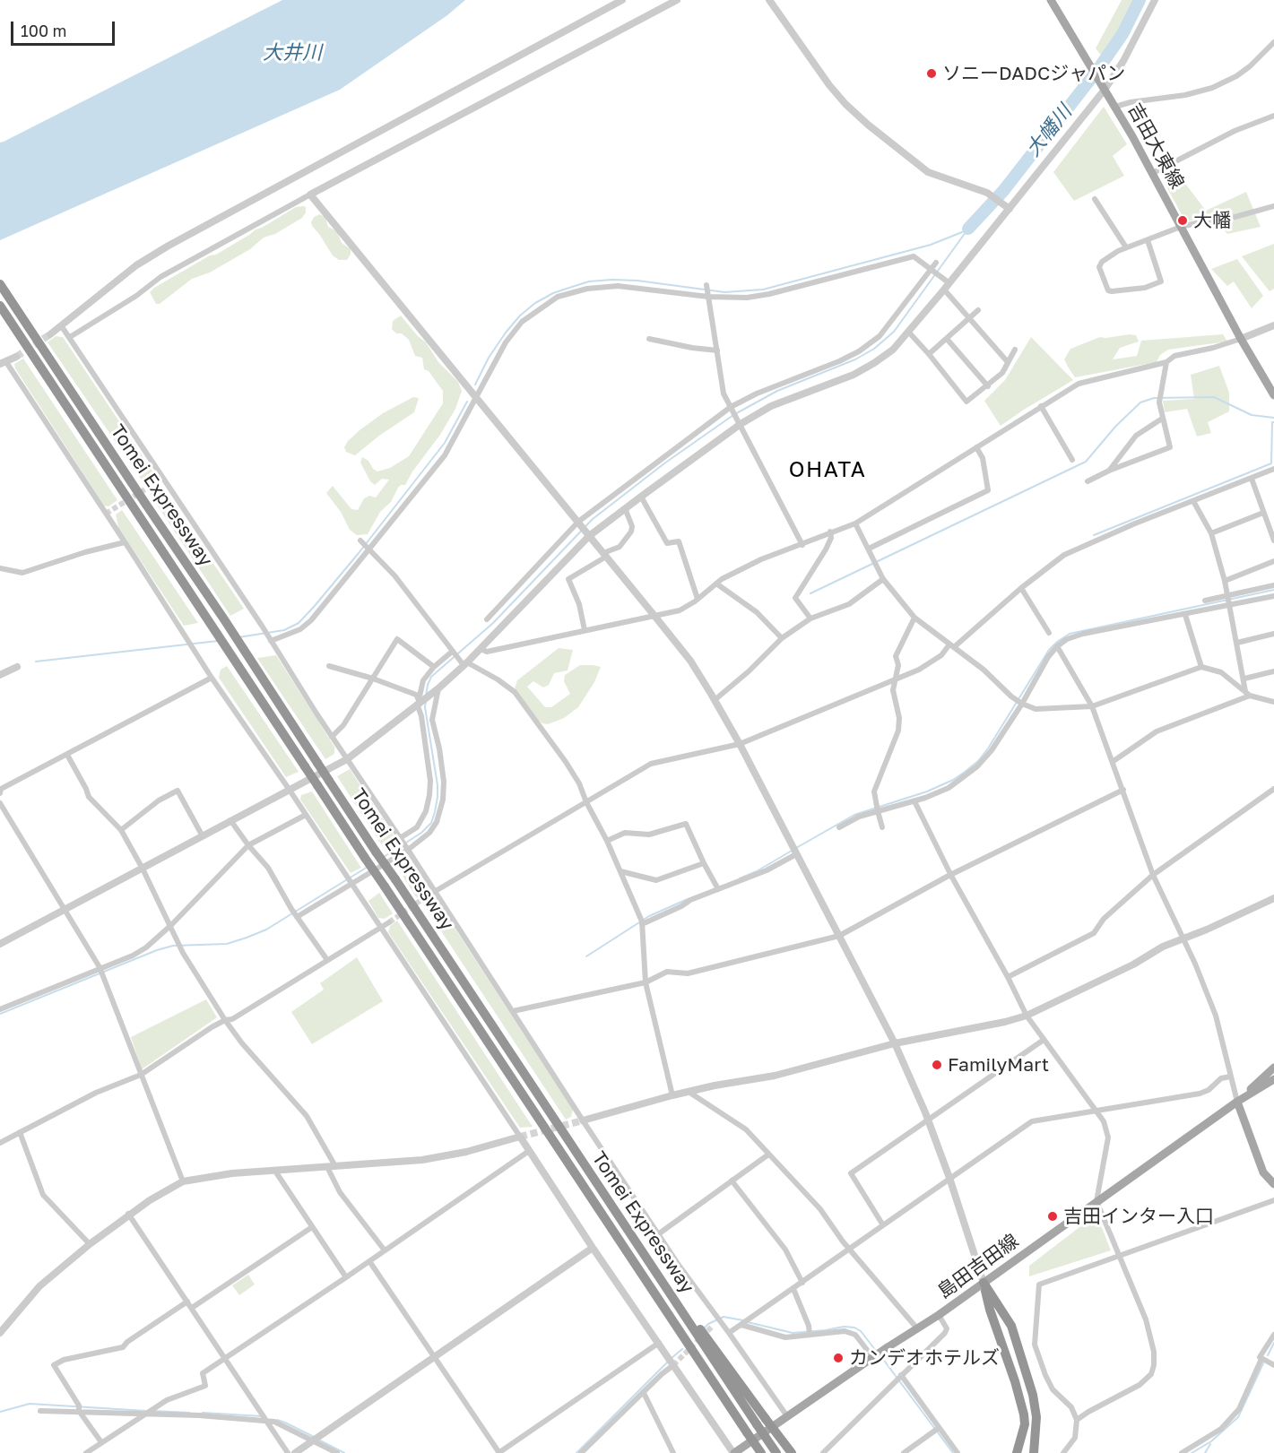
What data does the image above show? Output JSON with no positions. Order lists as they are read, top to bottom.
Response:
{
  "streets": {
    "highway": ["Tomei Expressway"],
    "main road": ["吉田大東線", "島田吉田線"]
  },
  "districts": ["OHATA"],
  "water": ["大井川", "大幡川"],
  "places": [
    "ソニーDADCジャパン",
    "大幡",
    "FamilyMart",
    "吉田インター入口",
    "カンデオホテルズ"
  ],
  "scale_bar": "100 m"
}
